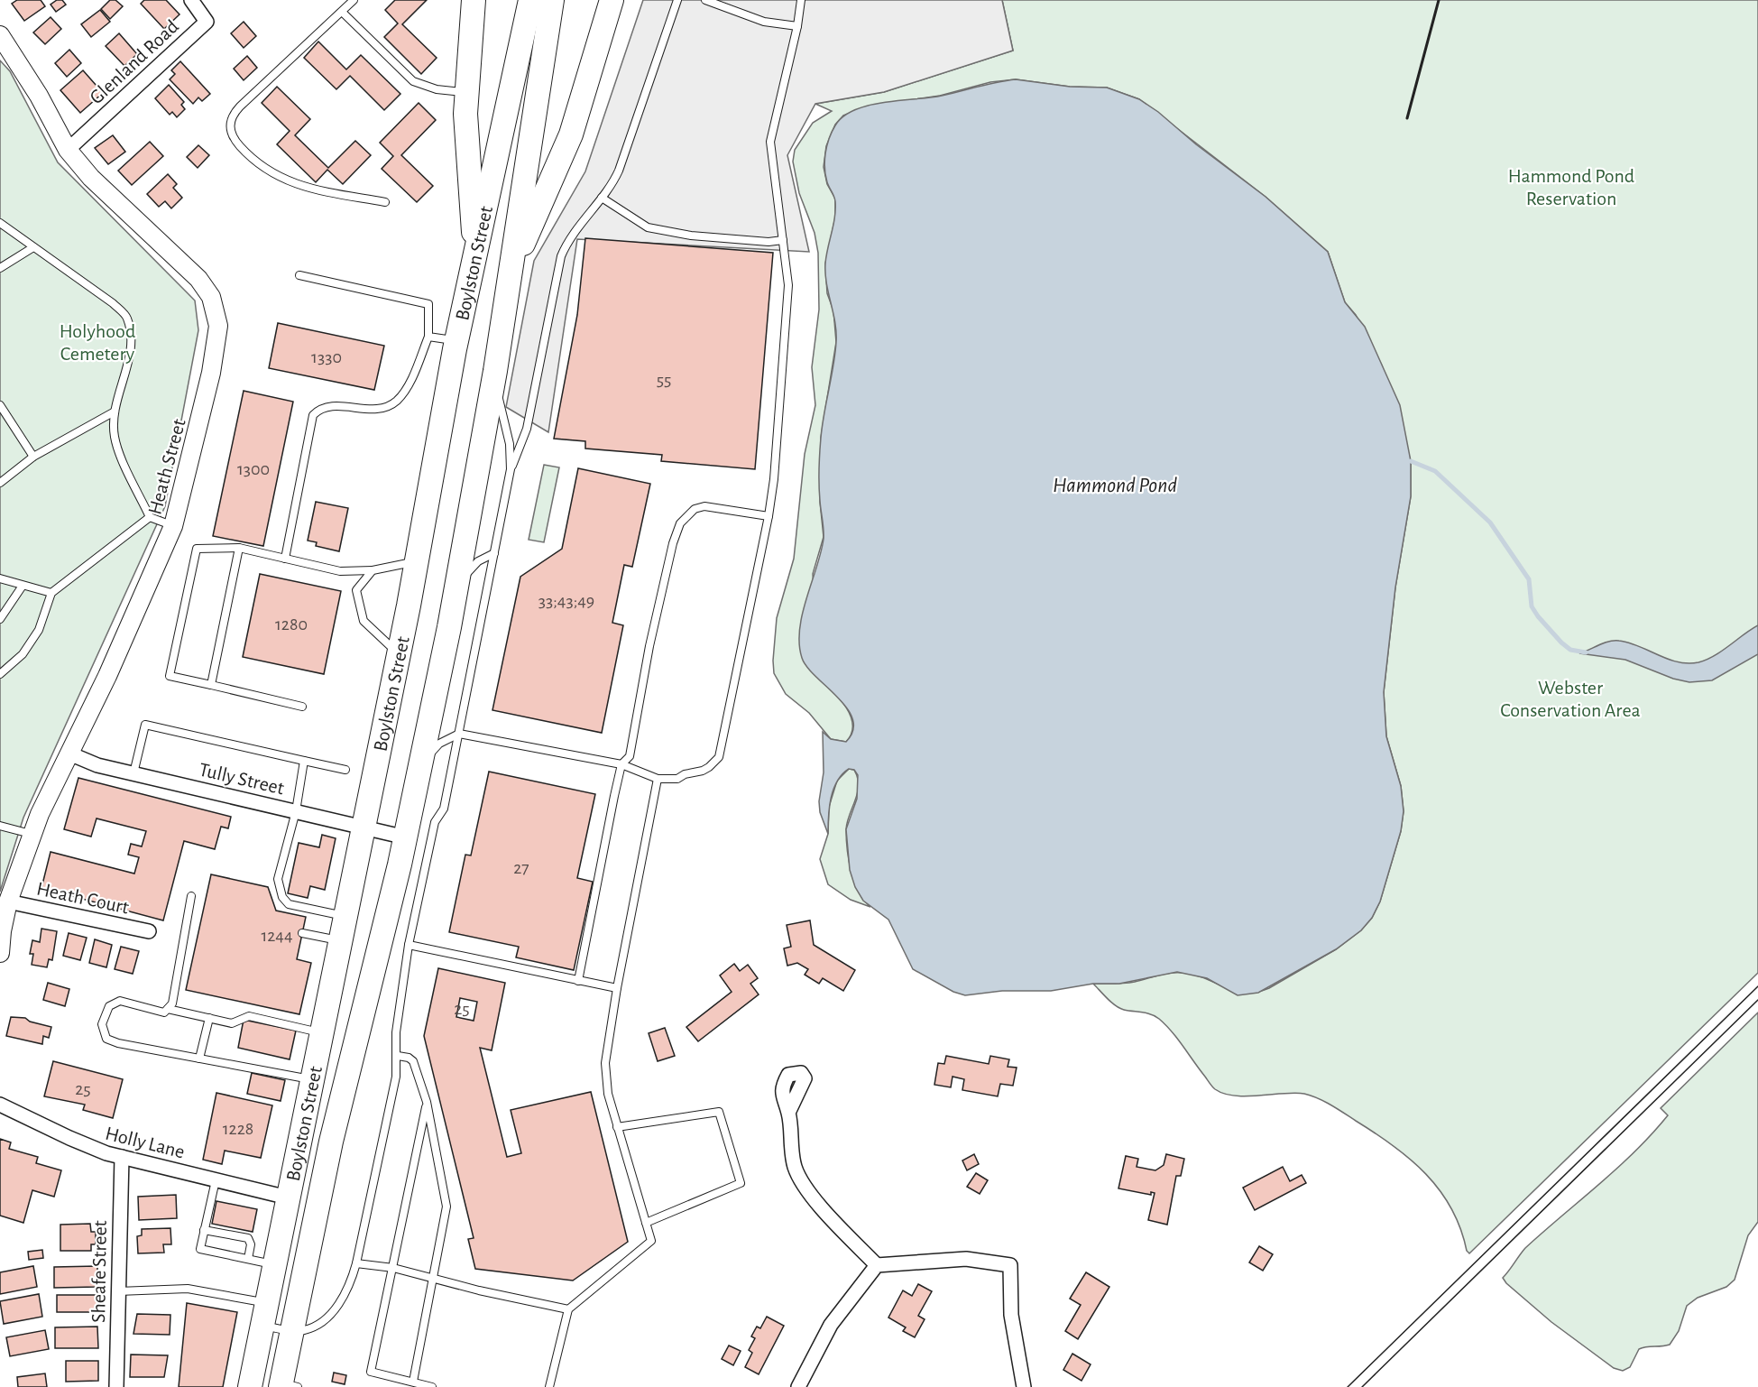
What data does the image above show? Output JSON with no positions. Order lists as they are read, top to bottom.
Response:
{
  "streets": {
    "highway": ["Boylston Street"],
    "street": [
      "Glenland Road",
      "Heath Street",
      "Tully Street",
      "Heath Court",
      "Holly Lane",
      "Sheafe Street"
    ]
  },
  "crossings": [
    ["Glenland Road", "Heath Street"],
    ["Boylston Street", "Tully Street"],
    ["Boylston Street", "Holly Lane"],
    ["Heath Street", "Tully Street"],
    ["Heath Street", "Heath Court"],
    ["Holly Lane", "Sheafe Street"]
  ],
  "water": ["Hammond Pond"],
  "parks": ["Hammond Pond Reservation", "Holyhood Cemetery", "Webster Conservation Area"],
  "house_numbers": [
    "1330",
    "55",
    "1300",
    "33;43;49",
    "1280",
    "27",
    "1244",
    "25",
    "25",
    "1228"
  ]
}
